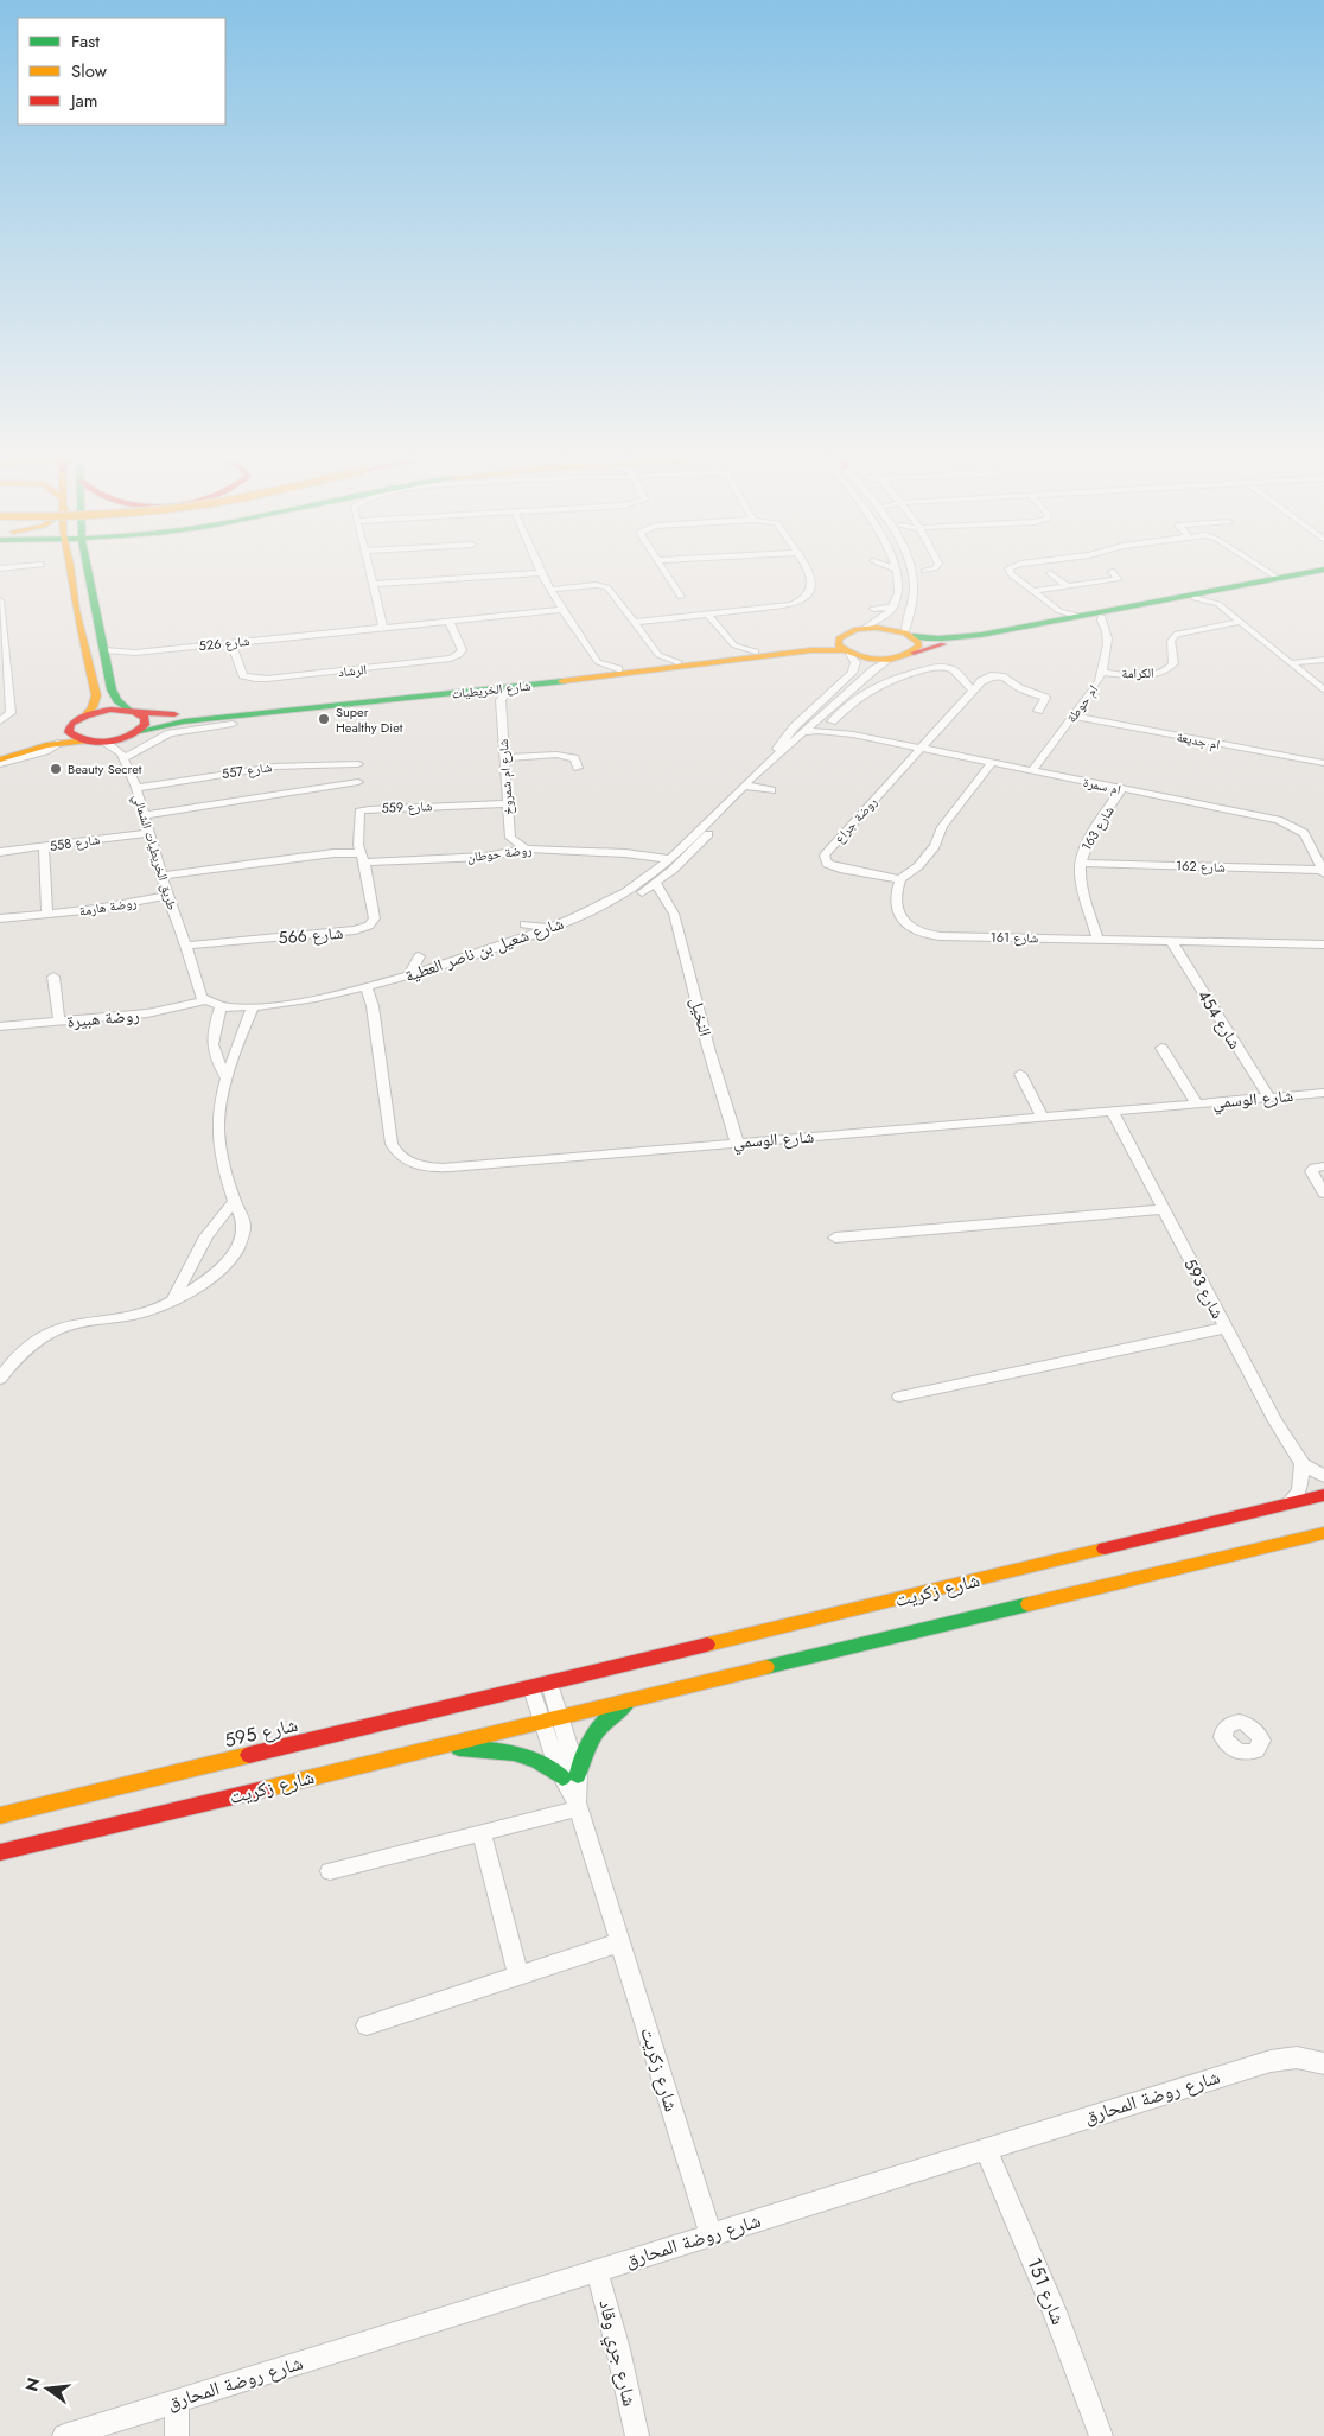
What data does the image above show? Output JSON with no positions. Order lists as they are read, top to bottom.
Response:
{
  "streets": {
    "main road": ["شارع الخريطيات", "شارع زكريت", "شارع 595"],
    "street": [
      "شارع 526",
      "الرشاد",
      "الكرامة",
      "ام حوطة",
      "ام جديعة",
      "شارع 557",
      "شارع ام شمروخ",
      "ام سمرة",
      "شارع 559",
      "روضة جراع",
      "شارع 163",
      "شارع 558",
      "طريق الخريطيات الشمالي",
      "روضة حوطان",
      "شارع 162",
      "روضة هارمة",
      "شارع 566",
      "شارع 161",
      "شارع شعيل بن ناصر العطية",
      "النخيل",
      "روضة هبيرة",
      "شارع 454",
      "شارع الوسمي",
      "شارع 593",
      "شارع روضة المحارق",
      "شارع 151",
      "شارع جري وقاد"
    ]
  },
  "crossings": [
    ["شارع 526", "الرشاد"],
    ["الكرامة", "ام حوطة"],
    ["شارع الخريطيات", "طريق الخريطيات الشمالي"],
    ["شارع الخريطيات", "شارع شعيل بن ناصر العطية"],
    ["ام حوطة", "ام جديعة"],
    ["ام حوطة", "ام سمرة"],
    ["شارع 557", "طريق الخريطيات الشمالي"],
    ["شارع ام شمروخ", "شارع 559"],
    ["شارع ام شمروخ", "روضة حوطان"],
    ["ام سمرة", "روضة جراع"],
    ["ام سمرة", "شارع 163"],
    ["ام سمرة", "شارع 162"],
    ["ام سمرة", "شارع شعيل بن ناصر العطية"],
    ["شارع 559", "روضة حوطان"],
    ["شارع 559", "شارع 566"],
    ["روضة جراع", "شارع 161"],
    ["شارع 163", "شارع 162"],
    ["شارع 163", "شارع 161"],
    ["شارع 558", "طريق الخريطيات الشمالي"],
    ["طريق الخريطيات الشمالي", "روضة حوطان"],
    ["طريق الخريطيات الشمالي", "روضة هارمة"],
    ["طريق الخريطيات الشمالي", "شارع 566"],
    ["روضة حوطان", "شارع 566"],
    ["روضة حوطان", "شارع شعيل بن ناصر العطية"],
    ["شارع 161", "شارع 454"],
    ["شارع شعيل بن ناصر العطية", "روضة هبيرة"],
    ["شارع شعيل بن ناصر العطية", "شارع الوسمي"],
    ["النخيل", "شارع الوسمي"],
    ["شارع 454", "شارع الوسمي"],
    ["شارع الوسمي", "شارع 593"],
    ["شارع زكريت", "شارع 595"],
    ["شارع زكريت", "شارع روضة المحارق"],
    ["شارع روضة المحارق", "شارع 151"],
    ["شارع روضة المحارق", "شارع جري وقاد"]
  ],
  "places": ["Super Healthy Diet", "Beauty Secret"],
  "legend": ["Fast", "Slow", "Jam"],
  "north": "left"
}
